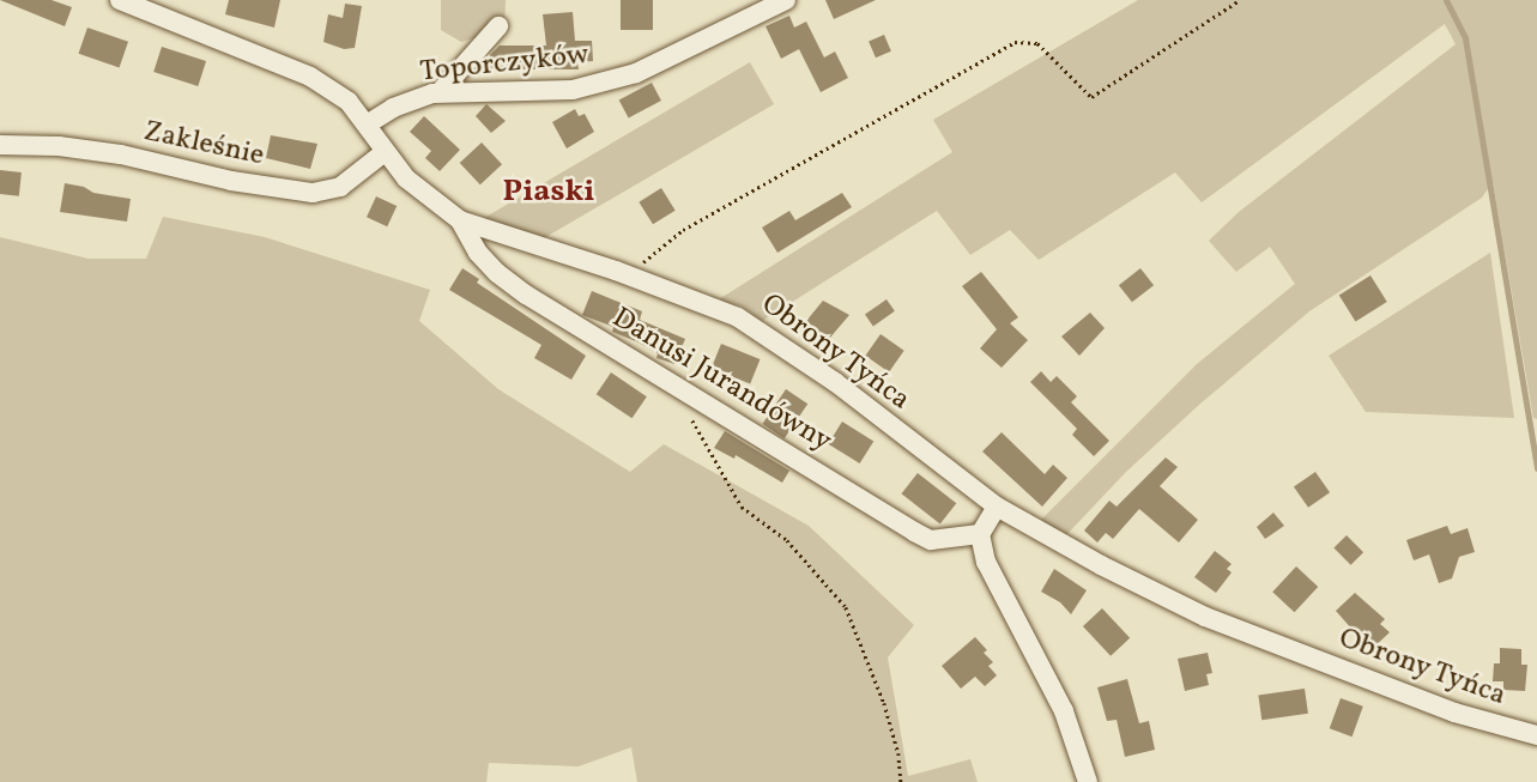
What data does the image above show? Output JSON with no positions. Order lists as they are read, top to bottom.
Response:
{
  "streets": {
    "street": [
      "Toporczyków",
      "Zakleśnie",
      "Obrony Tyńca",
      "Danusi Jurandówny"
    ]
  },
  "crossings": [
    ["Toporczyków", "Obrony Tyńca"],
    ["Zakleśnie", "Obrony Tyńca"],
    ["Obrony Tyńca", "Danusi Jurandówny"]
  ],
  "districts": ["Piaski"]
}
